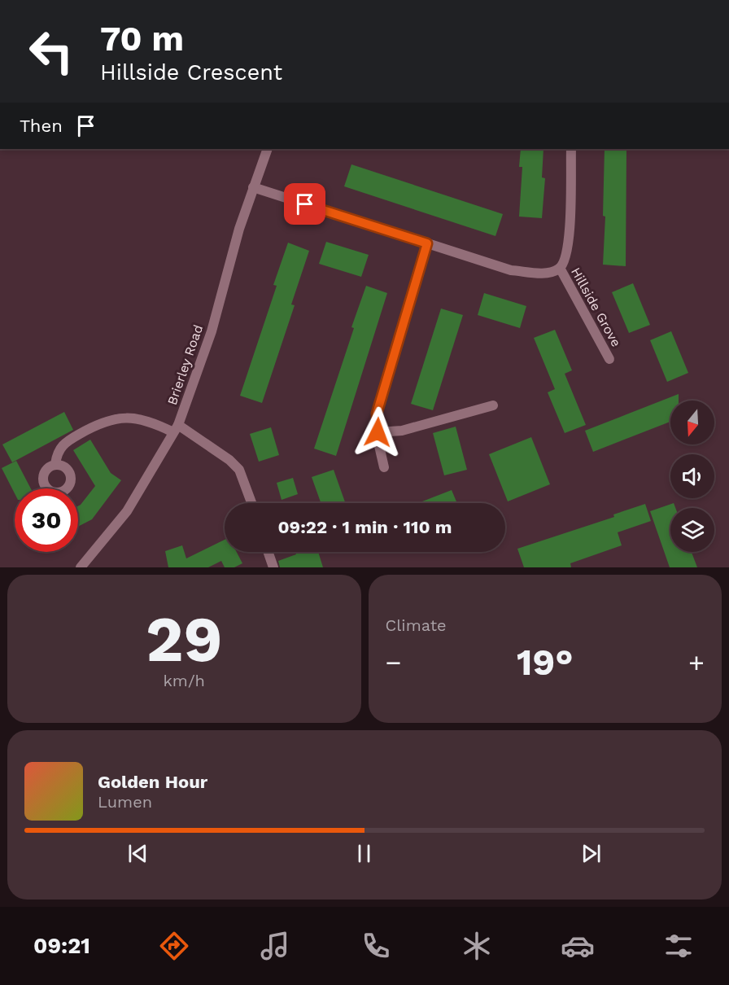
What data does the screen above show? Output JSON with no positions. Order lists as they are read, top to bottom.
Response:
{
  "streets": {
    "street": ["Hillside Grove", "Brierley Road"]
  },
  "north": "bottom",
  "page": {
    "turn": ["70 m", "Hillside Crescent"],
    "then": "Then",
    "limit": "30",
    "trip": "09:22 · 1 min · 110 m",
    "tile": [
      ["29", "km/h"],
      "Climate"
    ],
    "heat": ["−", "19°", "+"],
    "song": ["Golden Hour", "Lumen"],
    "tabs": "09:21"
  }
}
